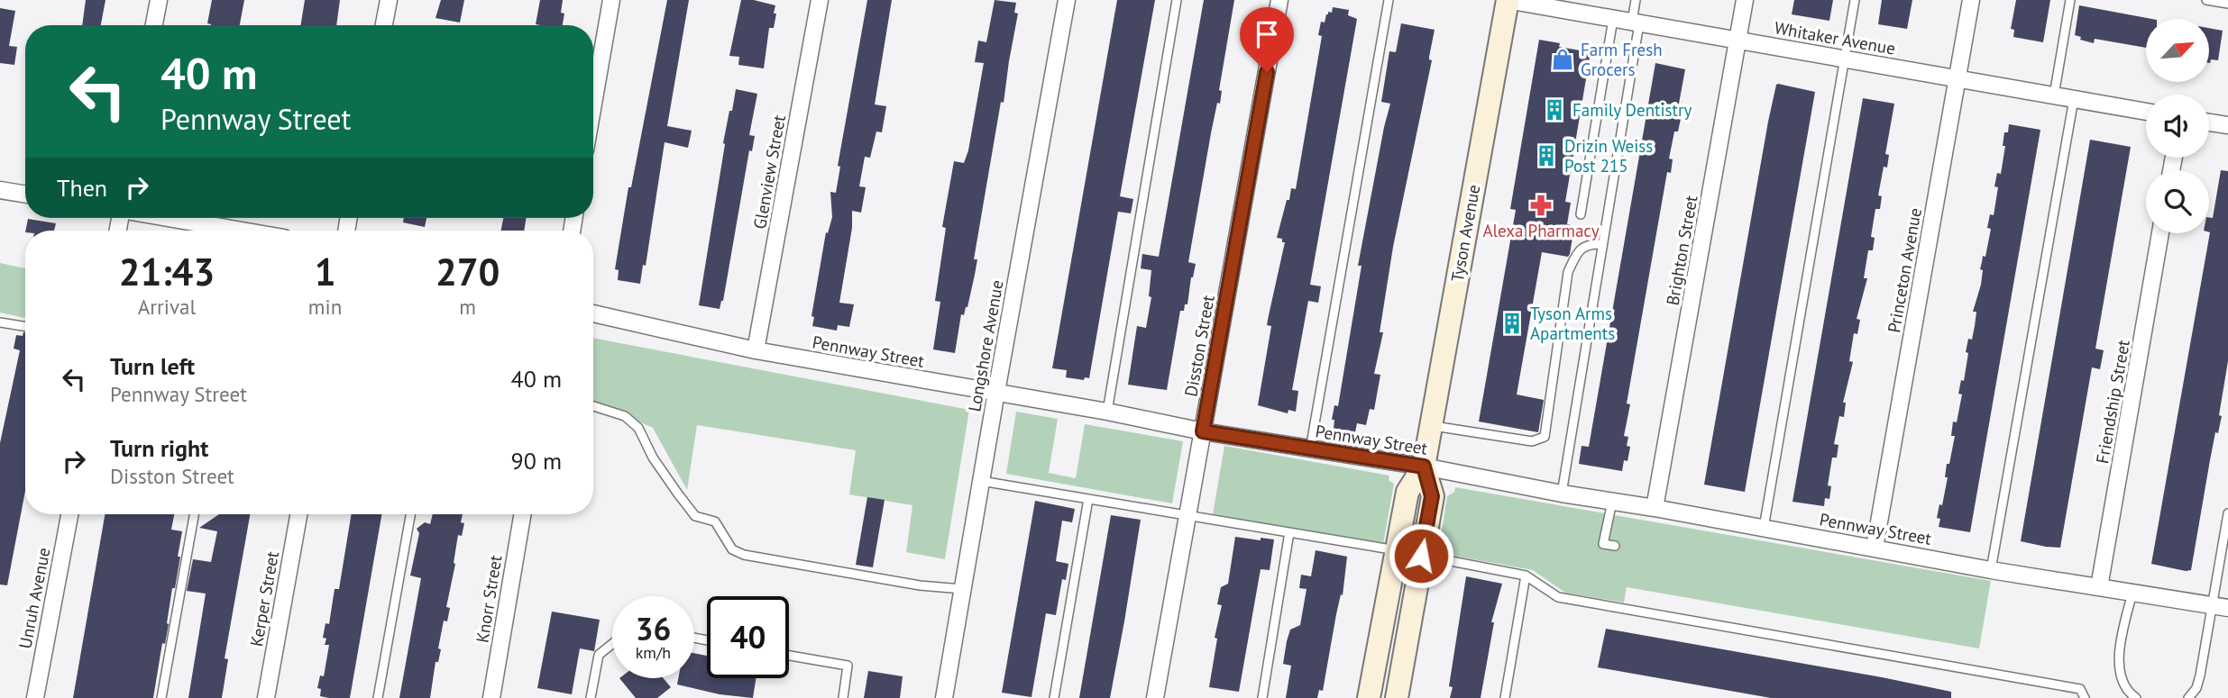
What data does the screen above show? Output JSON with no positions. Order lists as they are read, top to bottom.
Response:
{
  "streets": {
    "street": [
      "Whitaker Avenue",
      "Glenview Street",
      "Tyson Avenue",
      "Brighton Street",
      "Princeton Avenue",
      "Longshore Avenue",
      "Disston Street",
      "Pennway Street",
      "Friendship Street",
      "Unruh Avenue",
      "Kerper Street",
      "Knorr Street"
    ]
  },
  "crossings": [
    ["Whitaker Avenue", "Tyson Avenue"],
    ["Whitaker Avenue", "Brighton Street"],
    ["Whitaker Avenue", "Princeton Avenue"],
    ["Glenview Street", "Pennway Street"],
    ["Tyson Avenue", "Pennway Street"],
    ["Brighton Street", "Pennway Street"],
    ["Princeton Avenue", "Pennway Street"],
    ["Longshore Avenue", "Pennway Street"],
    ["Disston Street", "Pennway Street"],
    ["Pennway Street", "Friendship Street"]
  ],
  "places": {
    "shop": ["Farm Fresh Grocers"],
    "building": ["Family Dentistry", "Drizin Weiss Post 215", "Tyson Arms Apartments"],
    "pharmacy": ["Alexa Pharmacy"]
  },
  "north": "top right",
  "page": {
    "turn": ["40 m", "Pennway Street"],
    "then": "Then",
    "eta": [
      "21:43",
      "Arrival",
      "1",
      "min",
      "270",
      "m"
    ],
    "list": [
      {
        "name": "Turn left",
        "note": "Pennway Street",
        "value": "40 m"
      },
      {
        "name": "Turn right",
        "note": "Disston Street",
        "value": "90 m"
      }
    ],
    "speed": "36 km/h",
    "limit": "40"
  }
}
